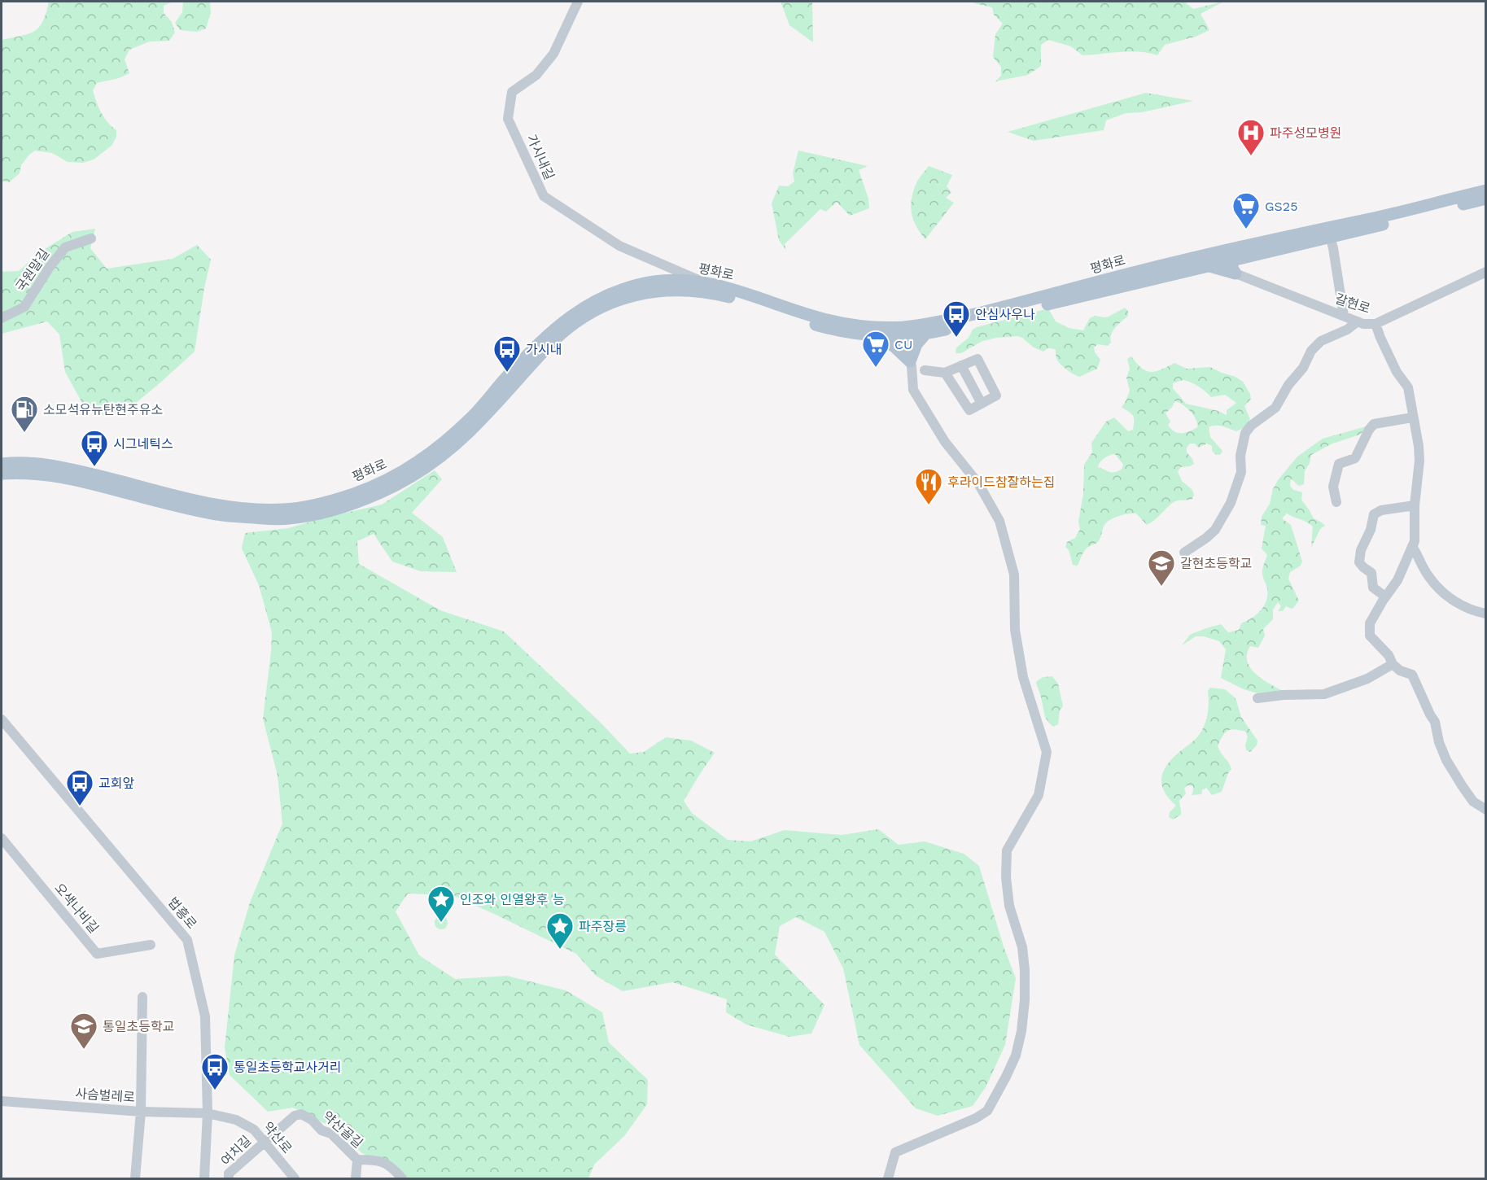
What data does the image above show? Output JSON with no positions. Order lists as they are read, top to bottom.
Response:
{
  "streets": {
    "main road": ["평화로"],
    "street": [
      "가시내길",
      "국원말길",
      "갈현로",
      "오색나비길",
      "법흥로",
      "사슴벌레로",
      "약산골길",
      "약산로",
      "여치길"
    ]
  },
  "crossings": [
    ["가시내길", "평화로"],
    ["법흥로", "사슴벌레로"],
    ["법흥로", "약산로"],
    ["사슴벌레로", "약산로"],
    ["약산골길", "약산로"],
    ["약산골길", "여치길"],
    ["약산로", "여치길"]
  ],
  "places": {
    "hospital": ["파주성모병원"],
    "supermarket": ["GS25", "CU"],
    "bus stop": [
      "안심사우나",
      "가시내",
      "시그네틱스",
      "교회앞",
      "통일초등학교사거리"
    ],
    "fuel station": ["소모석유뉴탄현주유소"],
    "restaurant": ["후라이드참잘하는집"],
    "school or university": ["갈현초등학교", "통일초등학교"],
    "place": ["인조와 인열왕후 능", "파주장릉"]
  }
}
